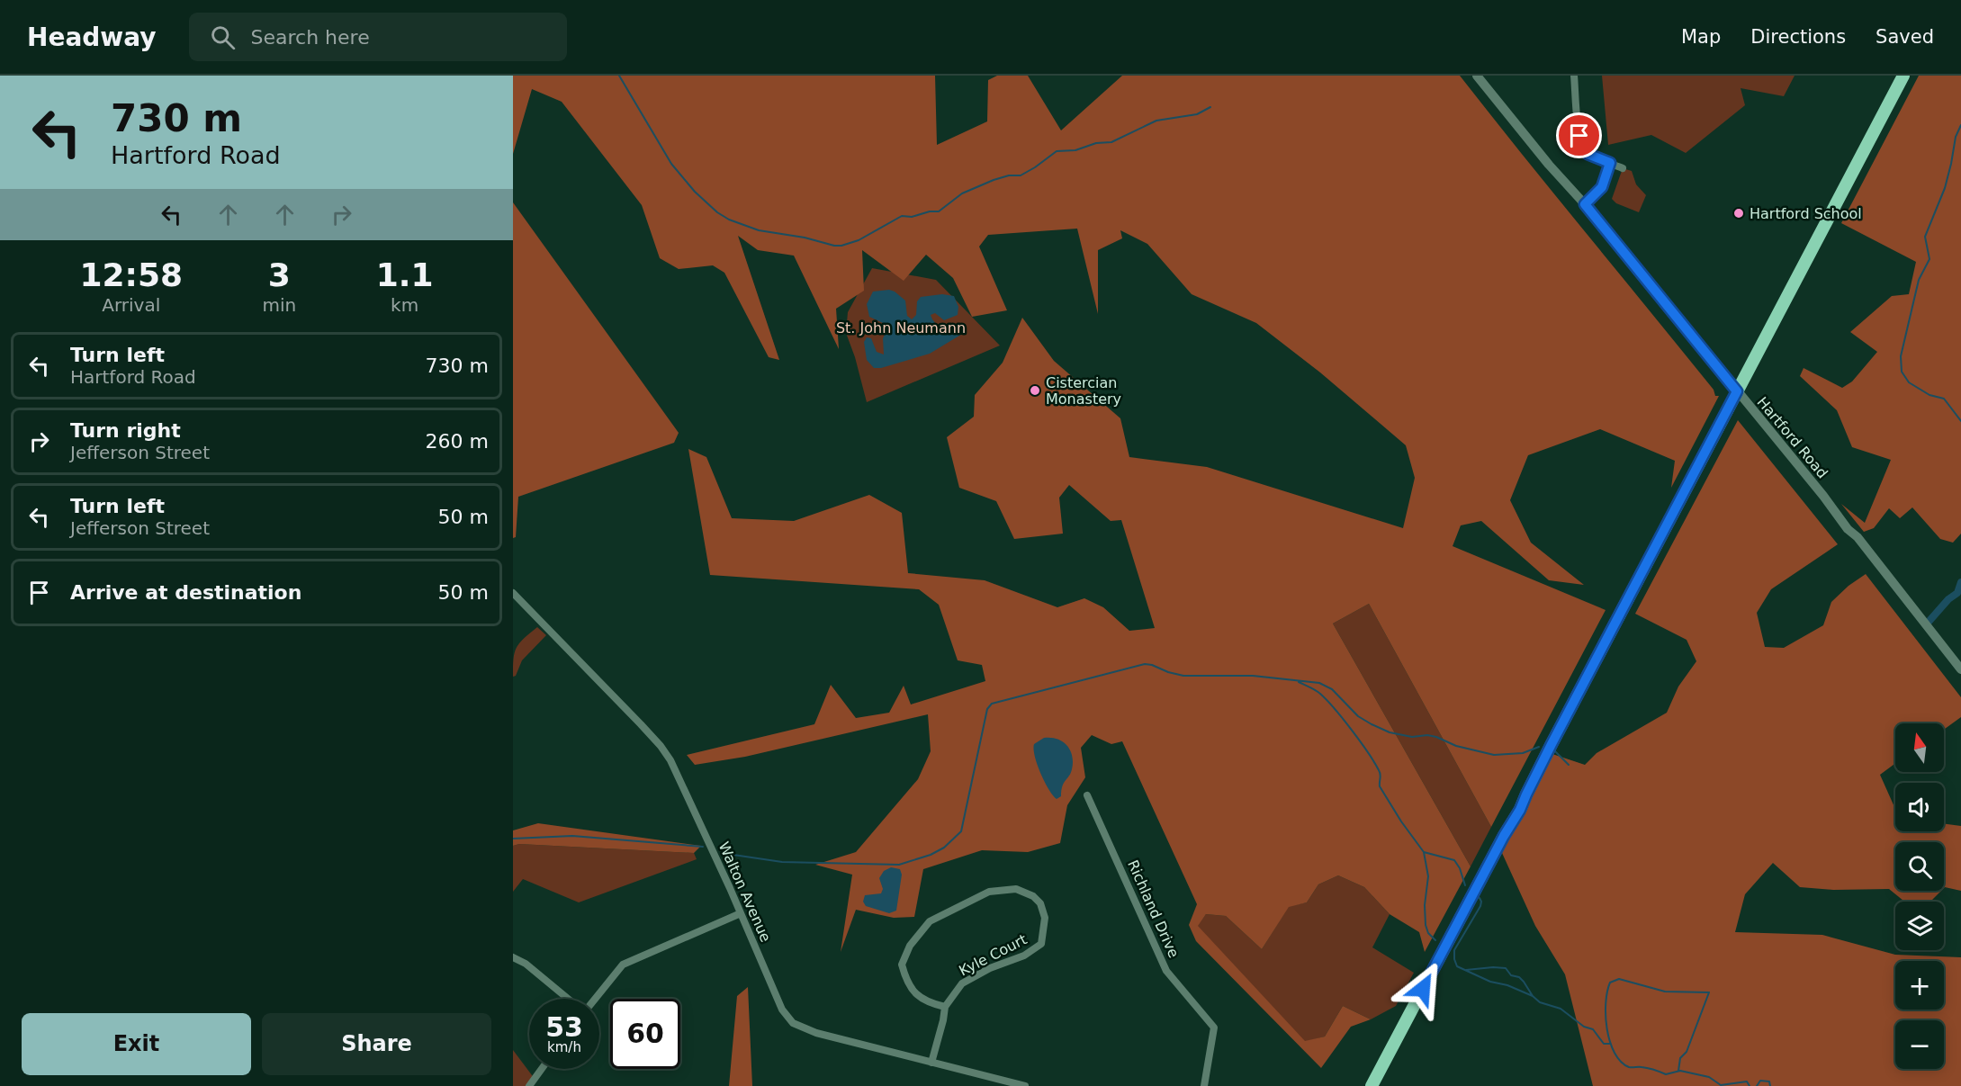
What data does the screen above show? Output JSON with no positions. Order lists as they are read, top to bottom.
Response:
{
  "streets": {
    "street": [
      "Hartford Road",
      "Walton Avenue",
      "Richland Drive",
      "Kyle Court"
    ]
  },
  "crossings": [
    ["Walton Avenue", "Kyle Court"]
  ],
  "parks": ["St. John Neumann"],
  "places": ["Hartford School", "Cistercian Monastery"],
  "north": "top",
  "page": {
    "header": "Headway",
    "search": "Search here",
    "nav": ["Map", "Directions", "Saved"],
    "turn": ["730 m", "Hartford Road"],
    "eta": [
      "12:58",
      "Arrival",
      "3",
      "min",
      "1.1",
      "km"
    ],
    "list": [
      {
        "name": "Turn left",
        "note": "Hartford Road",
        "value": "730 m"
      },
      {
        "name": "Turn right",
        "note": "Jefferson Street",
        "value": "260 m"
      },
      {
        "name": "Turn left",
        "note": "Jefferson Street",
        "value": "50 m"
      },
      {
        "name": "Arrive at destination",
        "value": "50 m"
      }
    ],
    "map_buttons": ["+", "−"],
    "speed": "53 km/h",
    "limit": "60",
    "buttons": ["Exit", "Share"]
  }
}
